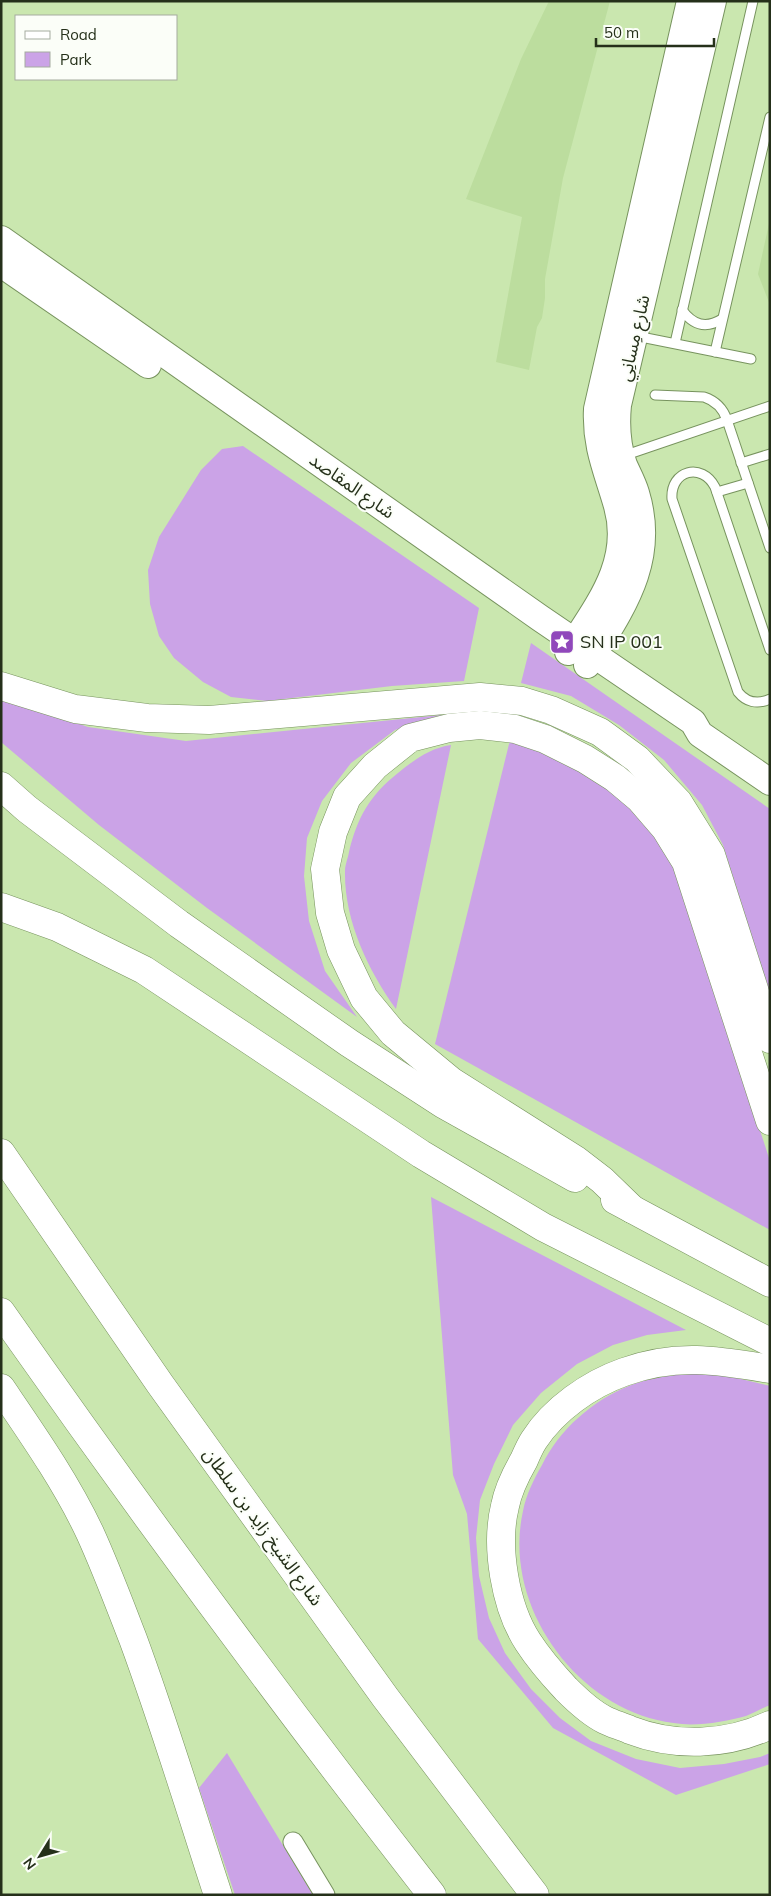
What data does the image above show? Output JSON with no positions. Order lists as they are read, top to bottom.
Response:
{
  "streets": {
    "highway": ["شارع الشيخ زايد بن سلطان"],
    "street": ["شارع مِسانِي", "شارع المقاصد"]
  },
  "crossings": [
    ["شارع مِسانِي", "شارع المقاصد"]
  ],
  "places": {
    "place": ["SN IP 001"]
  },
  "legend": ["Road", "Park"],
  "scale_bar": "50 m",
  "north": "bottom left"
}
